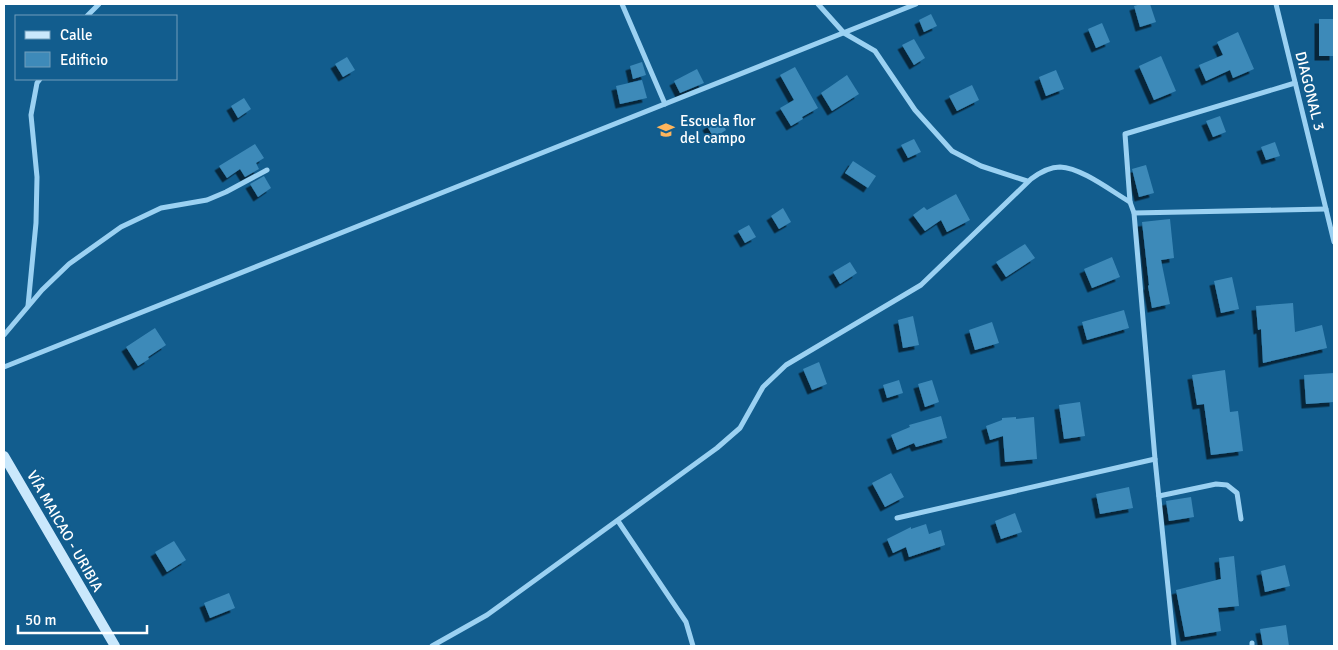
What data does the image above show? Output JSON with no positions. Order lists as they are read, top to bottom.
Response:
{
  "streets": {
    "street": ["DIAGONAL 3", "VÍA MAICAO - URIBIA"]
  },
  "places": {
    "school or university": ["Escuela flor del campo"]
  },
  "legend": ["Calle", "Edificio"],
  "scale_bar": "50 m"
}
